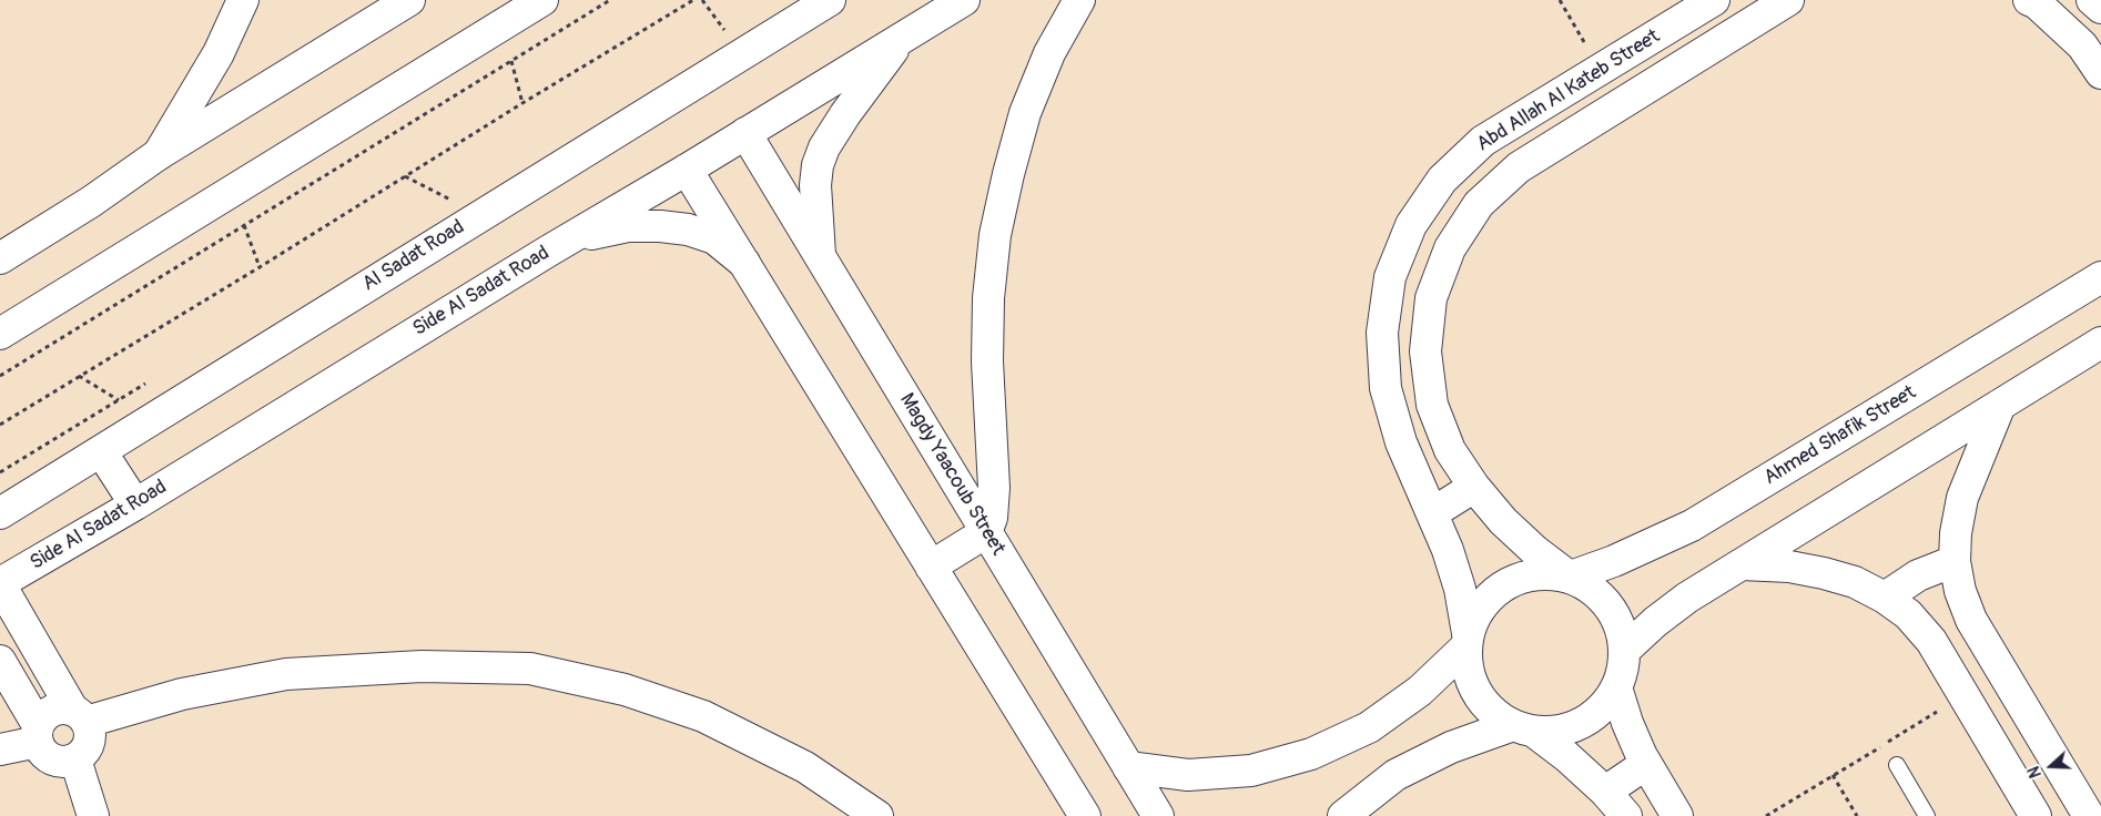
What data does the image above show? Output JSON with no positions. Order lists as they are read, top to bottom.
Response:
{
  "streets": {
    "street": [
      "Abd Allah Al Kateb Street",
      "Al Sadat Road",
      "Side Al Sadat Road",
      "Ahmed Shafik Street",
      "Magdy Yaacoub Street"
    ]
  },
  "crossings": [
    ["Abd Allah Al Kateb Street", "Ahmed Shafik Street"],
    ["Side Al Sadat Road", "Magdy Yaacoub Street"]
  ],
  "north": "left"
}
